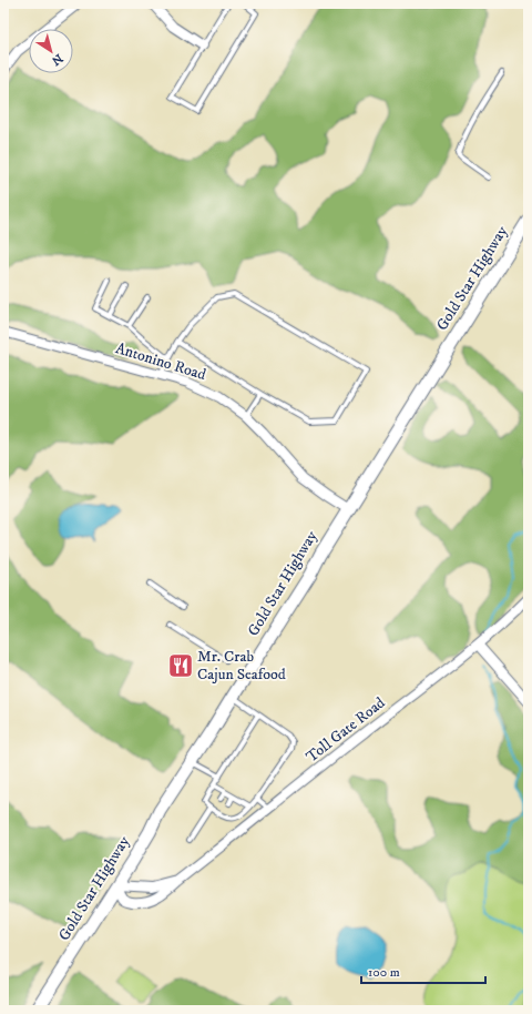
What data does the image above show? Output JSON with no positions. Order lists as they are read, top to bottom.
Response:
{
  "streets": {
    "main road": ["Gold Star Highway"],
    "street": ["Antonino Road", "Toll Gate Road"]
  },
  "crossings": [
    ["Gold Star Highway", "Antonino Road"],
    ["Gold Star Highway", "Toll Gate Road"]
  ],
  "places": {
    "restaurant": ["Mr. Crab Cajun Seafood"]
  },
  "scale_bar": "100 m",
  "north": "bottom right"
}
